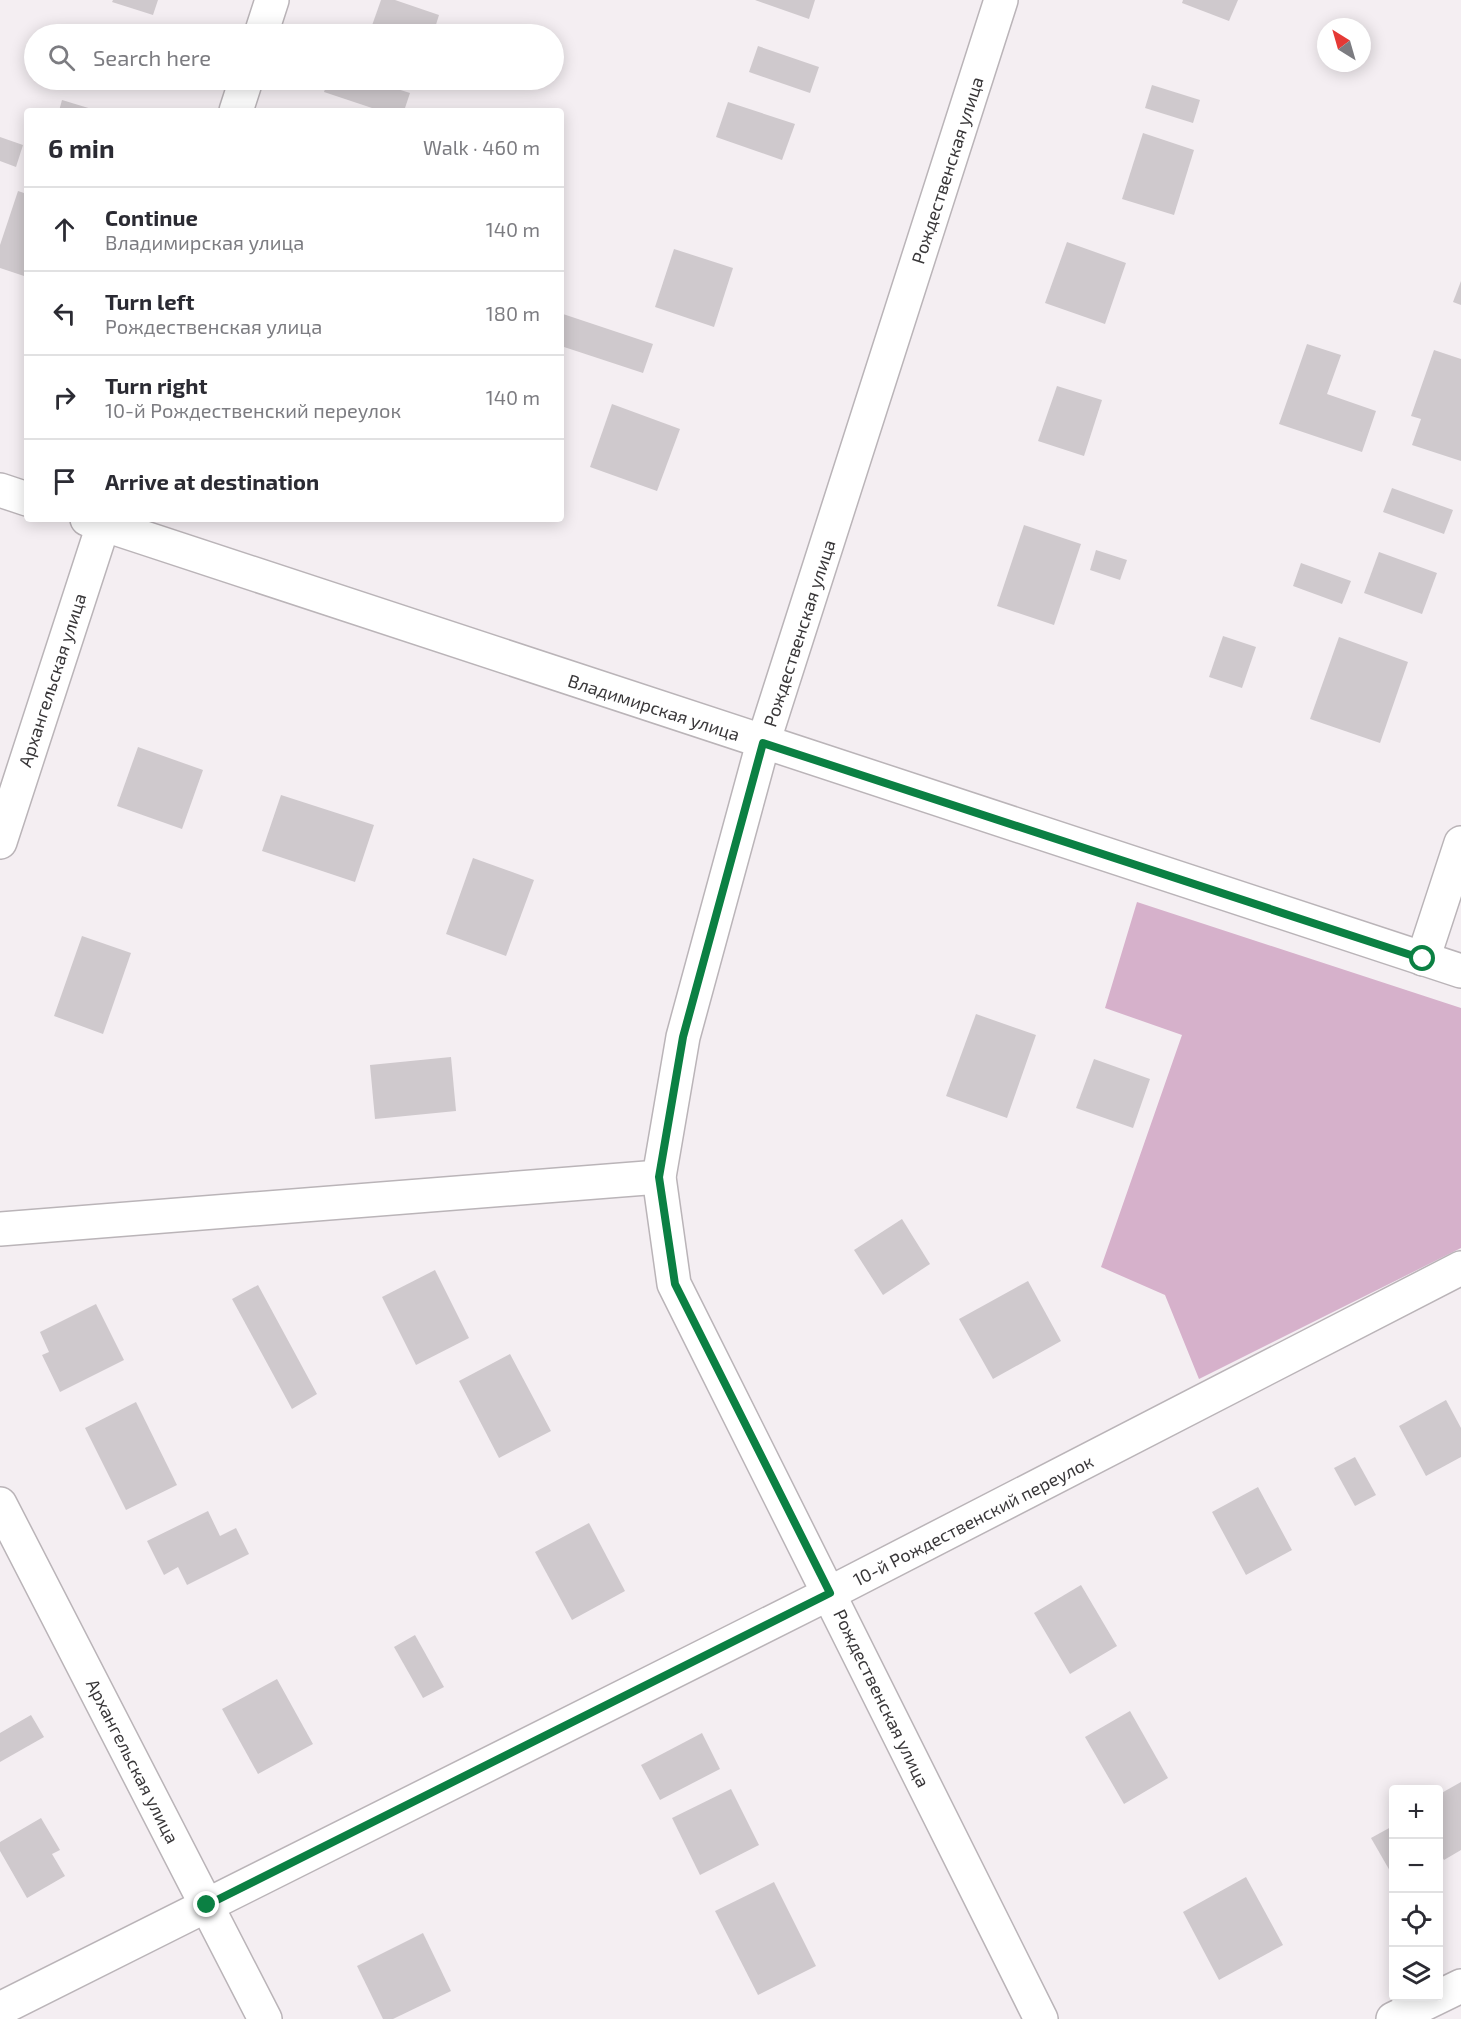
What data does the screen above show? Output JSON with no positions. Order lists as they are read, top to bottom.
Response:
{
  "streets": {
    "street": [
      "Рождественская улица",
      "Архангельская улица",
      "Владимирская улица",
      "10-й Рождественский переулок"
    ]
  },
  "crossings": [
    ["Рождественская улица", "Владимирская улица"],
    ["Рождественская улица", "10-й Рождественский переулок"],
    ["Архангельская улица", "10-й Рождественский переулок"]
  ],
  "north": "top left",
  "page": {
    "search": "Search here",
    "heading": ["6 min", "Walk · 460 m"],
    "list": [
      ["Continue", "Владимирская улица", "140 m"],
      ["Turn left", "Рождественская улица", "180 m"],
      ["Turn right", "10-й Рождественский переулок", "140 m"],
      "Arrive at destination"
    ],
    "map_buttons": ["+", "−"]
  }
}
